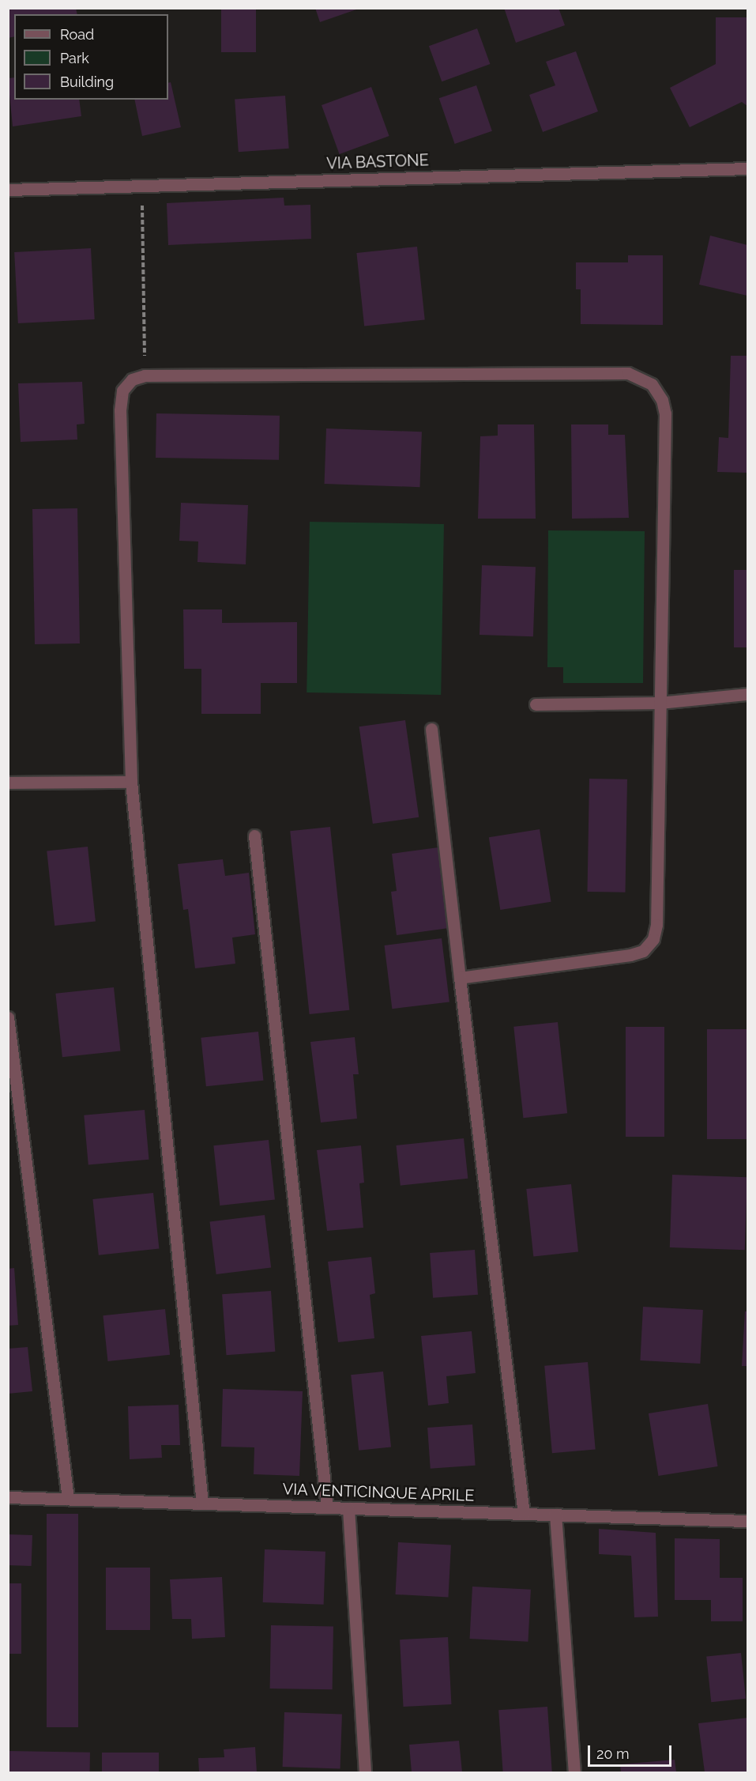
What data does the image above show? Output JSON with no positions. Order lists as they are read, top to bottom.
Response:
{
  "streets": {
    "street": ["VIA BASTONE", "VIA VENTICINQUE APRILE"]
  },
  "legend": ["Road", "Park", "Building"],
  "scale_bar": "20 m"
}
